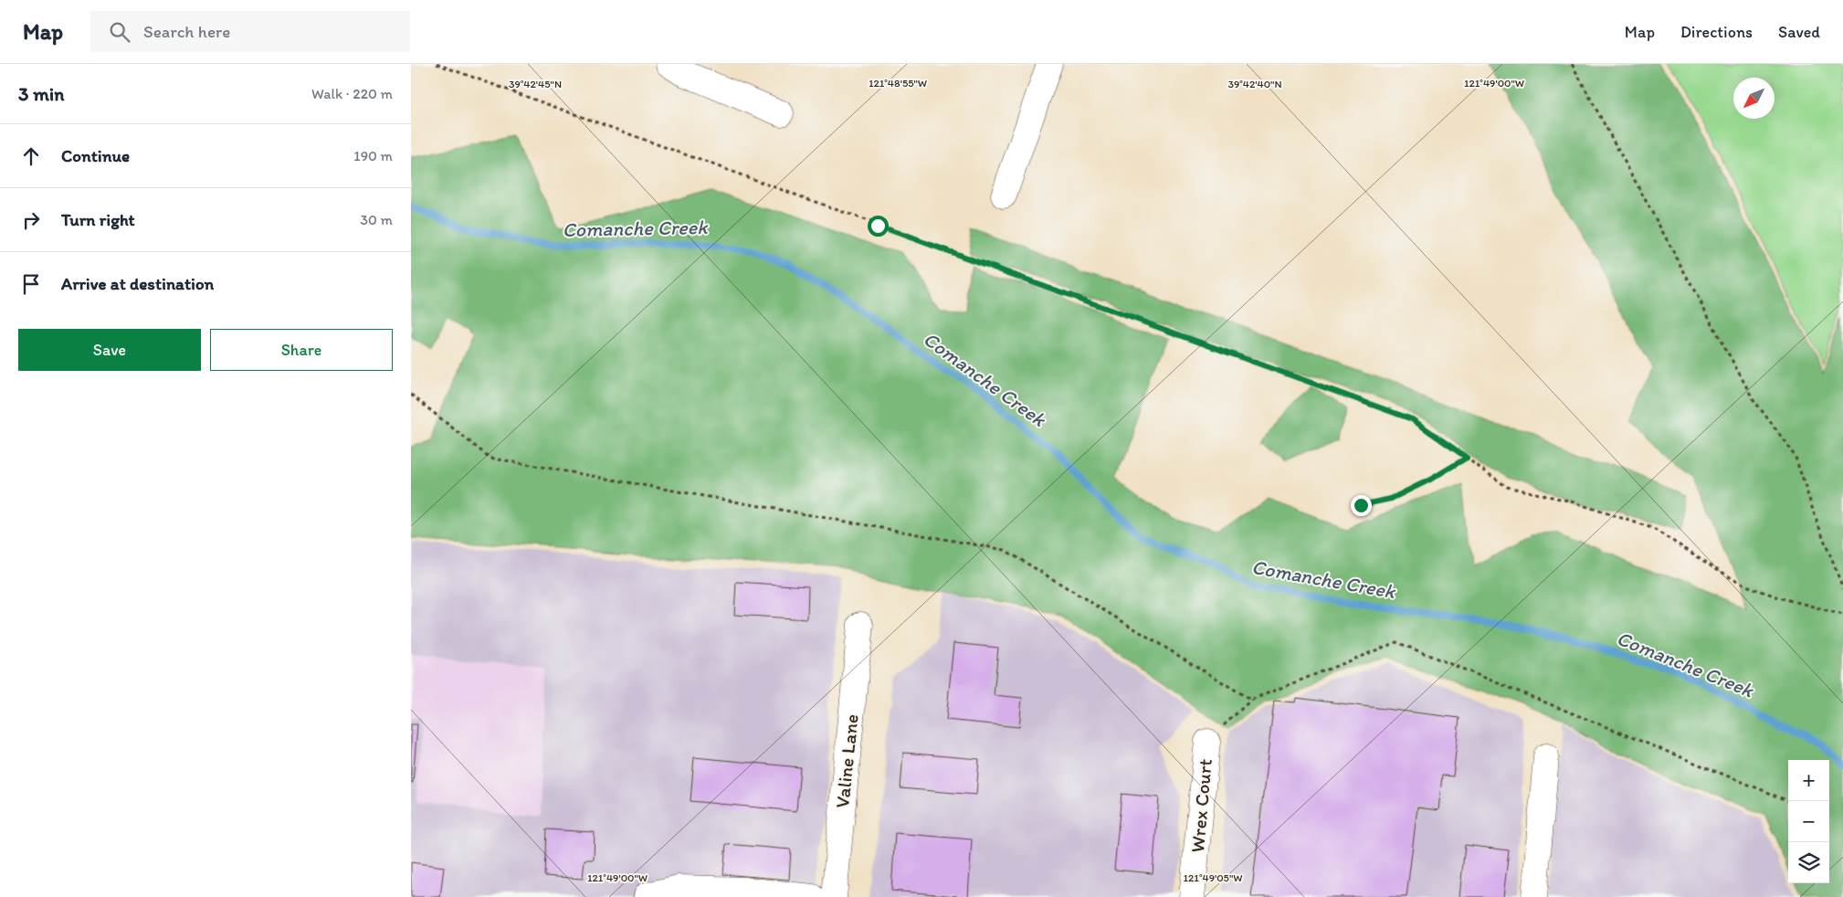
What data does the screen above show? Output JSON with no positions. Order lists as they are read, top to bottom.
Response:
{
  "streets": {
    "street": ["Valine Lane", "Wrex Court"]
  },
  "water": ["Comanche Creek"],
  "north": "bottom left",
  "page": {
    "header": "Map",
    "search": "Search here",
    "nav": ["Map", "Directions", "Saved"],
    "heading": ["3 min", "Walk · 220 m"],
    "list": [
      ["Continue", "190 m"],
      ["Turn right", "30 m"],
      "Arrive at destination"
    ],
    "buttons": ["Save", "Share"],
    "map_buttons": ["+", "−"]
  },
  "coordinates": [
    "121°48'55\"W",
    "121°49'00\"W",
    "39°42'45\"N",
    "39°42'40\"N",
    "121°49'05\"W"
  ]
}
